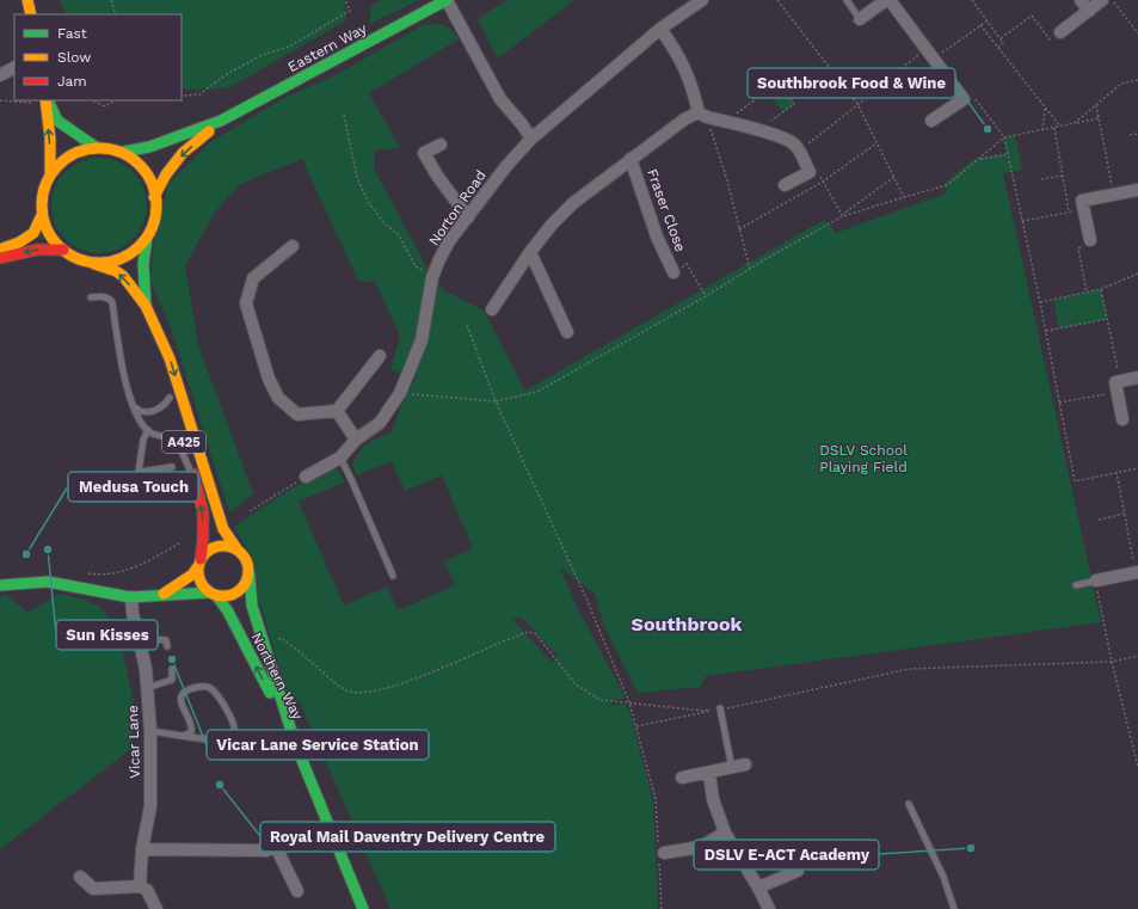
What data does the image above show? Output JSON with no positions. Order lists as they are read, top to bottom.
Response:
{
  "streets": {
    "main road": ["Eastern Way", "A425", "Northern Way"],
    "street": ["Norton Road", "Fraser Close", "Vicar Lane"]
  },
  "crossings": [
    ["Eastern Way", "A425"],
    ["A425", "Northern Way"]
  ],
  "districts": ["Southbrook"],
  "parks": ["DSLV School Playing Field"],
  "places": [
    "Southbrook Food & Wine",
    "Sun Kisses",
    "Medusa Touch",
    "Vicar Lane Service Station",
    "Royal Mail Daventry Delivery Centre",
    "DSLV E-ACT Academy"
  ],
  "legend": ["Fast", "Slow", "Jam"]
}
